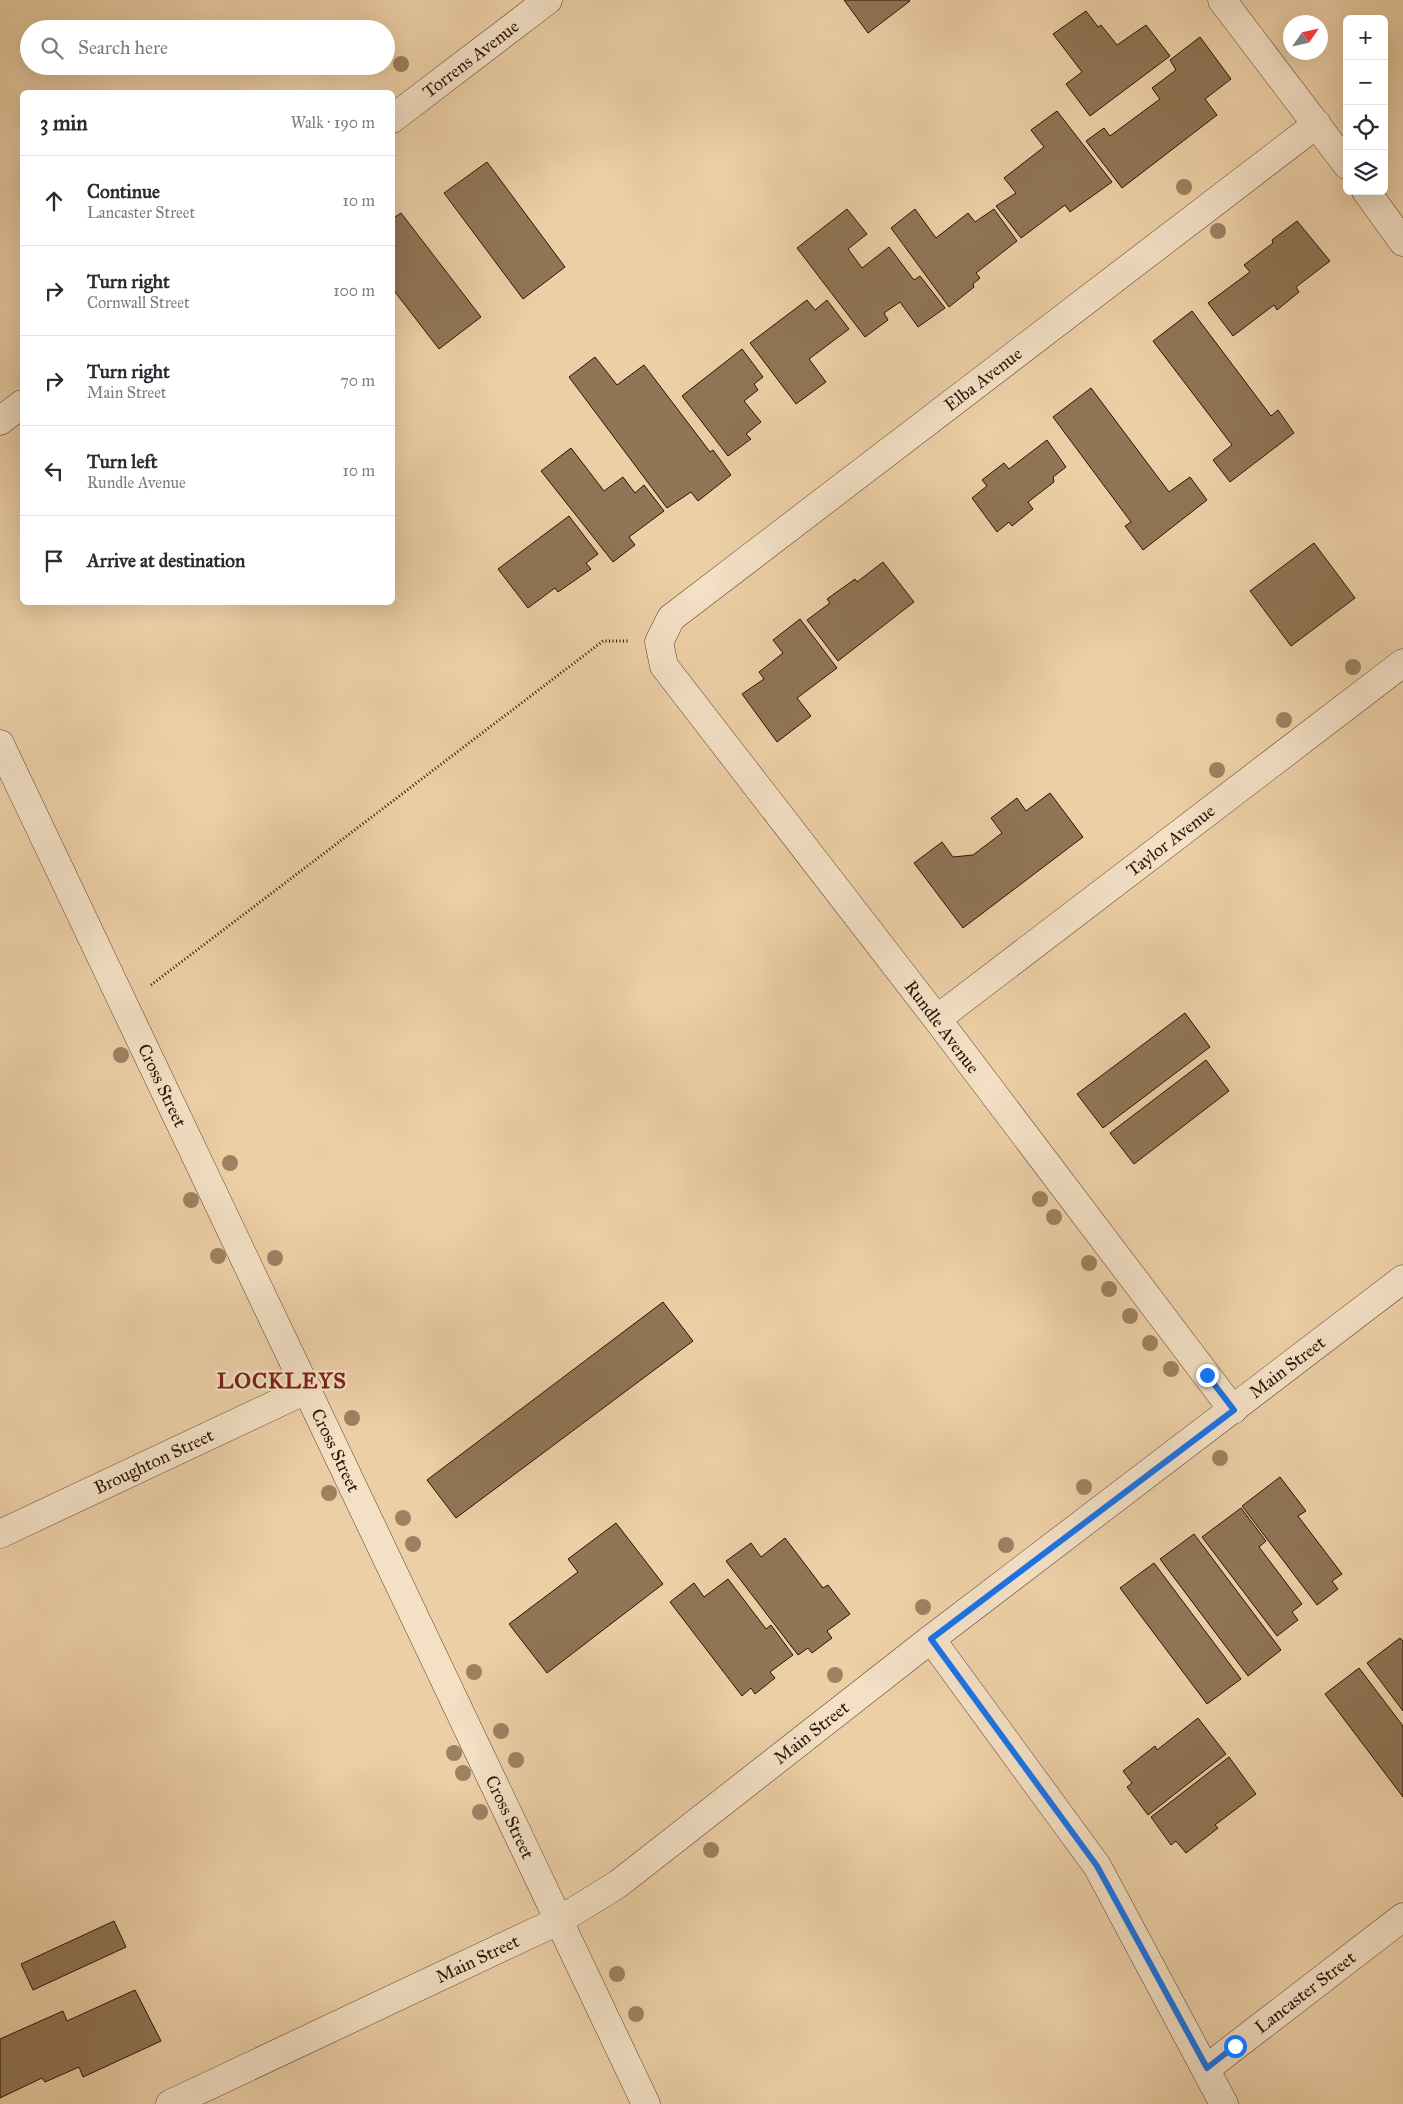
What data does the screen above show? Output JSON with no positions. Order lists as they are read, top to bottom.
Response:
{
  "streets": {
    "street": [
      "Torrens Avenue",
      "Elba Avenue",
      "Taylor Avenue",
      "Rundle Avenue",
      "Cross Street",
      "Main Street",
      "Broughton Street",
      "Lancaster Street"
    ]
  },
  "crossings": [
    ["Elba Avenue", "Rundle Avenue"],
    ["Taylor Avenue", "Rundle Avenue"],
    ["Rundle Avenue", "Main Street"],
    ["Cross Street", "Main Street"],
    ["Cross Street", "Broughton Street"]
  ],
  "districts": ["LOCKLEYS"],
  "north": "top right",
  "page": {
    "map_buttons": ["+", "−"],
    "search": "Search here",
    "heading": ["3 min", "Walk · 190 m"],
    "list": [
      ["Continue", "Lancaster Street", "10 m"],
      ["Turn right", "Cornwall Street", "100 m"],
      ["Turn right", "Main Street", "70 m"],
      ["Turn left", "Rundle Avenue", "10 m"],
      "Arrive at destination"
    ]
  }
}
